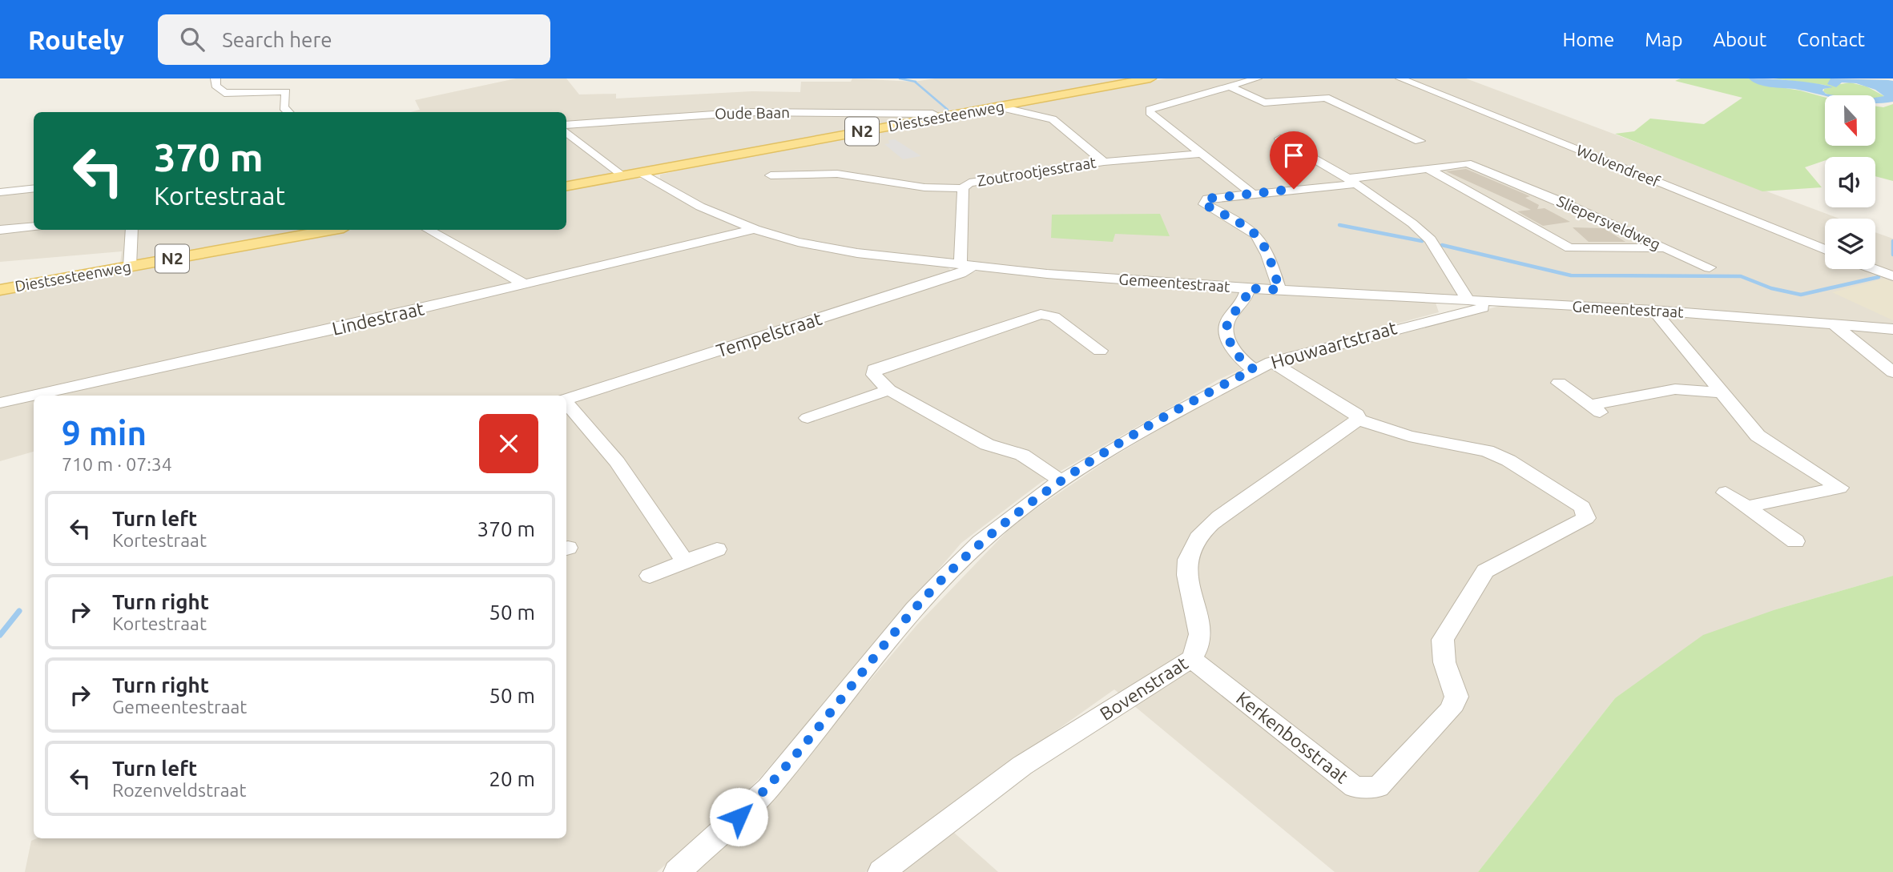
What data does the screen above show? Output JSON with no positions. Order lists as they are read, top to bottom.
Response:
{
  "streets": {
    "main road": ["Diestsesteenweg", "N2"],
    "street": [
      "Oude Baan",
      "Wolvendreef",
      "Zoutrootjesstraat",
      "Sliepersveldweg",
      "Gemeentestraat",
      "Lindestraat",
      "Tempelstraat",
      "Houwaartstraat",
      "Bovenstraat",
      "Kerkenbosstraat"
    ]
  },
  "crossings": [
    ["Oude Baan", "Diestsesteenweg"],
    ["Diestsesteenweg", "Zoutrootjesstraat"],
    ["Diestsesteenweg", "Gemeentestraat"],
    ["Zoutrootjesstraat", "Gemeentestraat"],
    ["Zoutrootjesstraat", "Tempelstraat"],
    ["Gemeentestraat", "Lindestraat"],
    ["Gemeentestraat", "Tempelstraat"],
    ["Bovenstraat", "Kerkenbosstraat"]
  ],
  "north": "bottom",
  "page": {
    "header": "Routely",
    "search": "Search here",
    "nav": [
      "Home",
      "Map",
      "About",
      "Contact"
    ],
    "turn": ["370 m", "Kortestraat"],
    "heading": ["9 min", "710 m · 07:34"],
    "list": [
      {
        "name": "Turn left",
        "note": "Kortestraat",
        "value": "370 m"
      },
      {
        "name": "Turn right",
        "note": "Kortestraat",
        "value": "50 m"
      },
      {
        "name": "Turn right",
        "note": "Gemeentestraat",
        "value": "50 m"
      },
      {
        "name": "Turn left",
        "note": "Rozenveldstraat",
        "value": "20 m"
      }
    ]
  }
}
